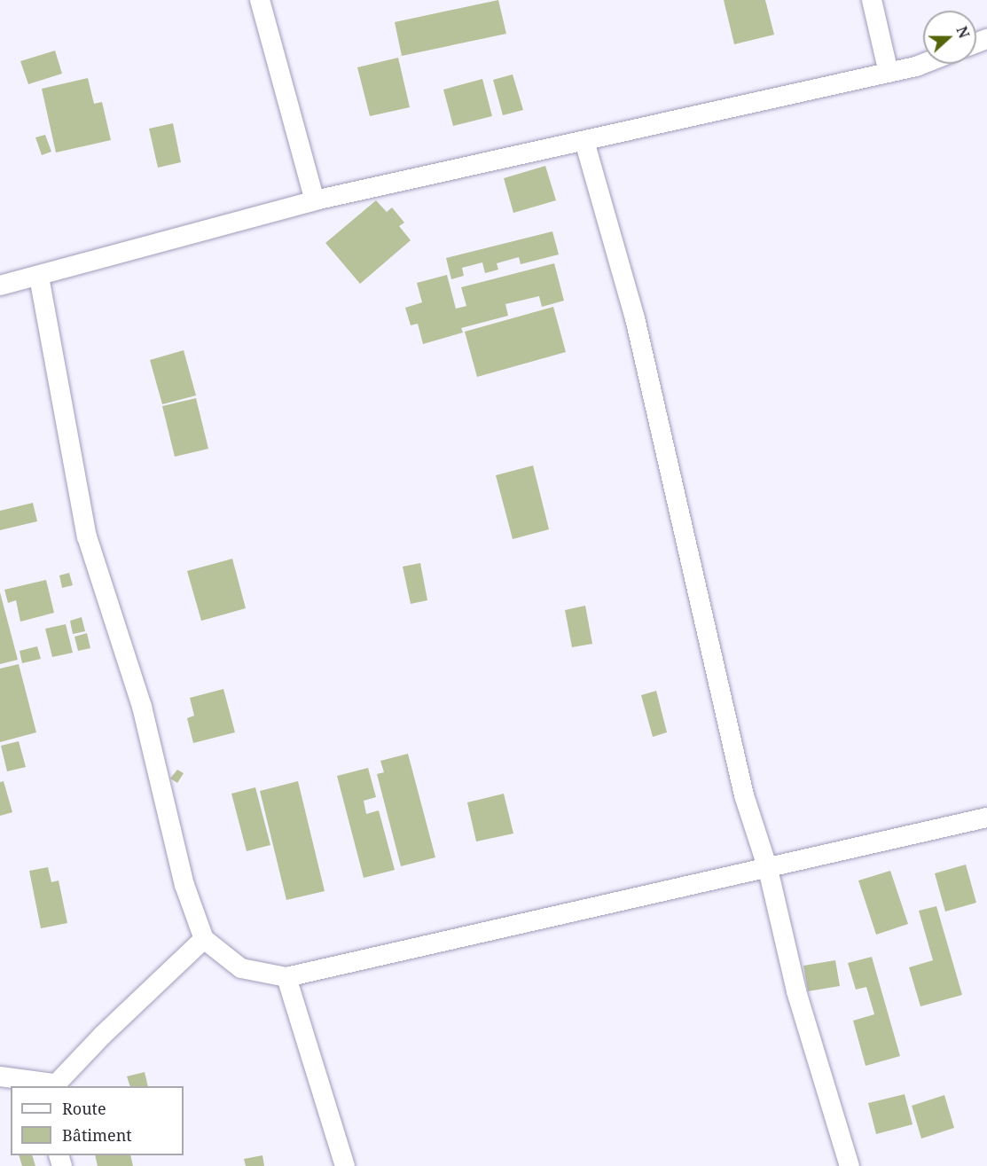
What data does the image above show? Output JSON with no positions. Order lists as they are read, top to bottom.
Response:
{
  "legend": ["Route", "Bâtiment"],
  "north": "right"
}
